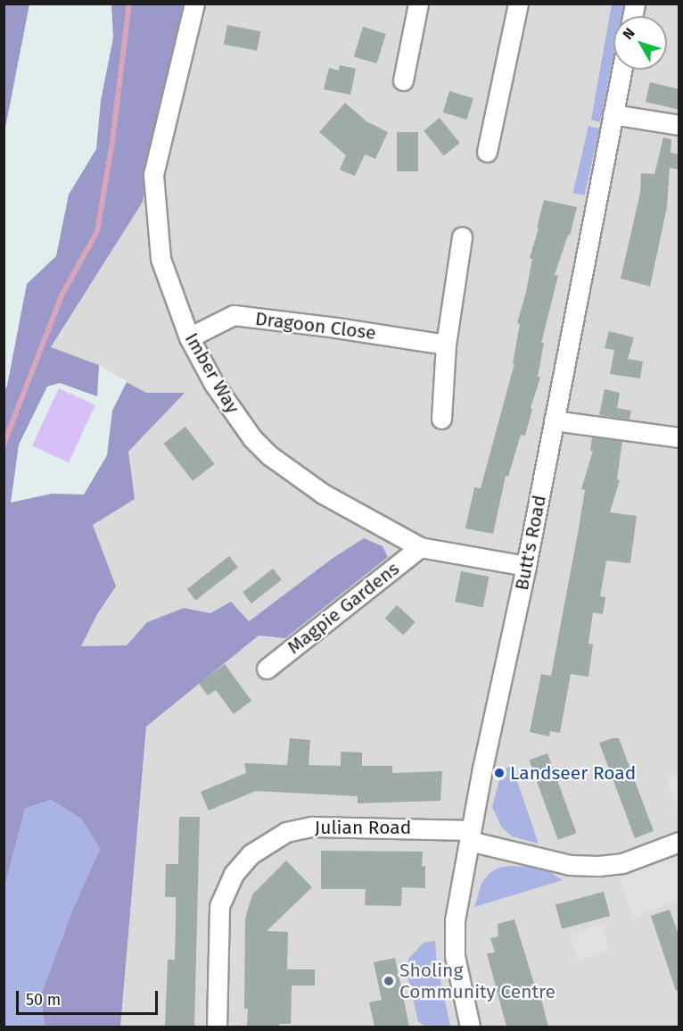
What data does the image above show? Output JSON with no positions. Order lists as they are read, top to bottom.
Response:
{
  "streets": {
    "street": [
      "Dragoon Close",
      "Imber Way",
      "Butt's Road",
      "Magpie Gardens",
      "Julian Road"
    ]
  },
  "crossings": [
    ["Dragoon Close", "Imber Way"],
    ["Imber Way", "Butt's Road"],
    ["Imber Way", "Magpie Gardens"],
    ["Butt's Road", "Julian Road"]
  ],
  "places": ["Landseer Road", "Sholing Community Centre"],
  "scale_bar": "50 m",
  "north": "top left"
}
